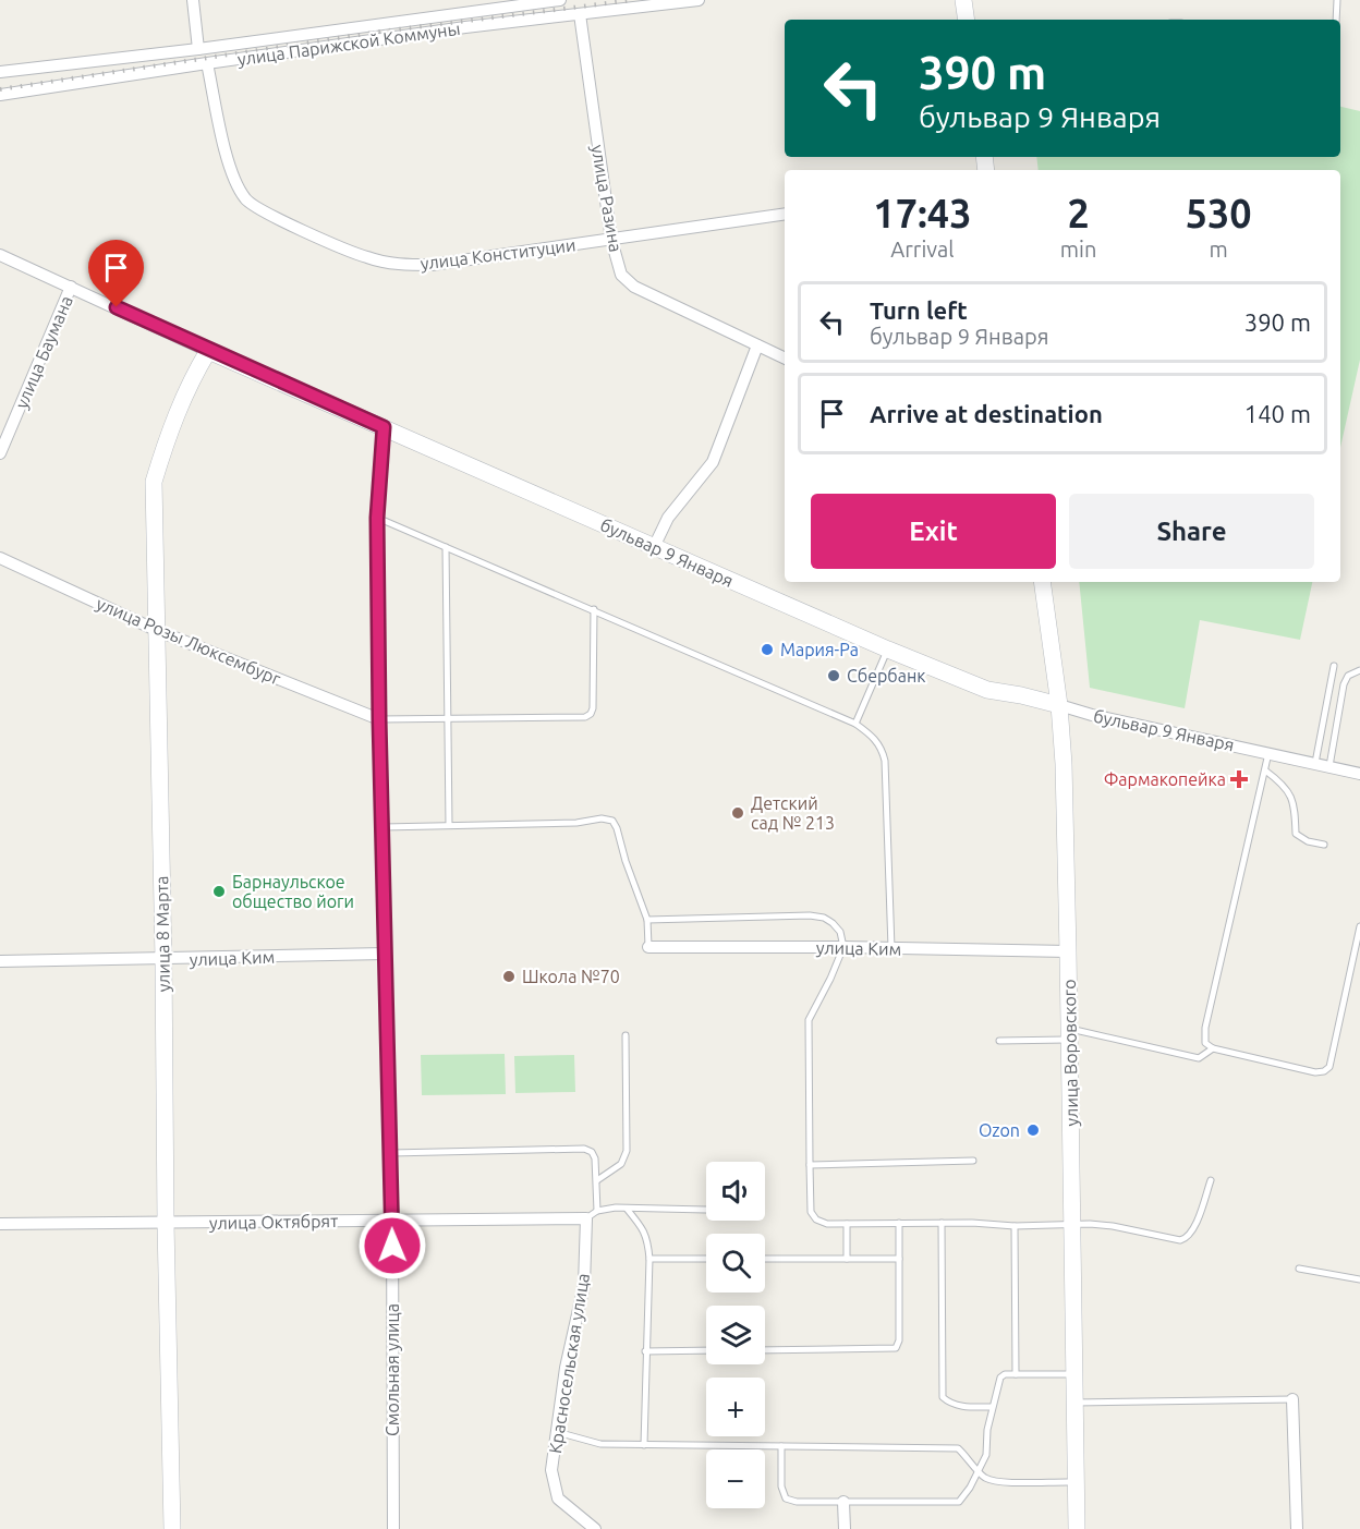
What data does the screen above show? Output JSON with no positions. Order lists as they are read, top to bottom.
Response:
{
  "streets": {
    "main road": ["бульвар 9 Января", "улица 8 Марта", "улица Воровского"],
    "street": [
      "улица Парижской Коммуны",
      "улица Разина",
      "улица Конституции",
      "улица Баумана",
      "улица Розы Люксембург",
      "улица Ким",
      "улица Октябрят",
      "Красносельская улица",
      "Смольная улица"
    ]
  },
  "crossings": [
    ["улица Парижской Коммуны", "улица Разина"],
    ["улица Парижской Коммуны", "улица Конституции"],
    ["улица Разина", "улица Конституции"],
    ["улица Баумана", "бульвар 9 Января"],
    ["бульвар 9 Января", "улица 8 Марта"],
    ["бульвар 9 Января", "улица Воровского"],
    ["бульвар 9 Января", "Смольная улица"],
    ["улица Розы Люксембург", "улица 8 Марта"],
    ["улица Розы Люксембург", "Смольная улица"],
    ["улица 8 Марта", "улица Ким"],
    ["улица 8 Марта", "улица Октябрят"],
    ["улица Ким", "улица Воровского"],
    ["улица Ким", "Смольная улица"],
    ["улица Октябрят", "Красносельская улица"],
    ["улица Октябрят", "Смольная улица"]
  ],
  "places": {
    "other": [
      "Мария-Ра",
      "Сбербанк",
      "Детский сад № 213",
      "Барнаульское общество йоги",
      "Школа №70",
      "Ozon"
    ],
    "health": ["Фармакопейка"]
  },
  "page": {
    "turn": ["390 m", "бульвар 9 Января"],
    "eta": [
      "17:43",
      "Arrival",
      "2",
      "min",
      "530",
      "m"
    ],
    "list": [
      {
        "name": "Turn left",
        "note": "бульвар 9 Января",
        "value": "390 m"
      },
      {
        "name": "Arrive at destination",
        "value": "140 m"
      }
    ],
    "buttons": ["Exit", "Share"],
    "map_buttons": ["+", "−"]
  }
}
